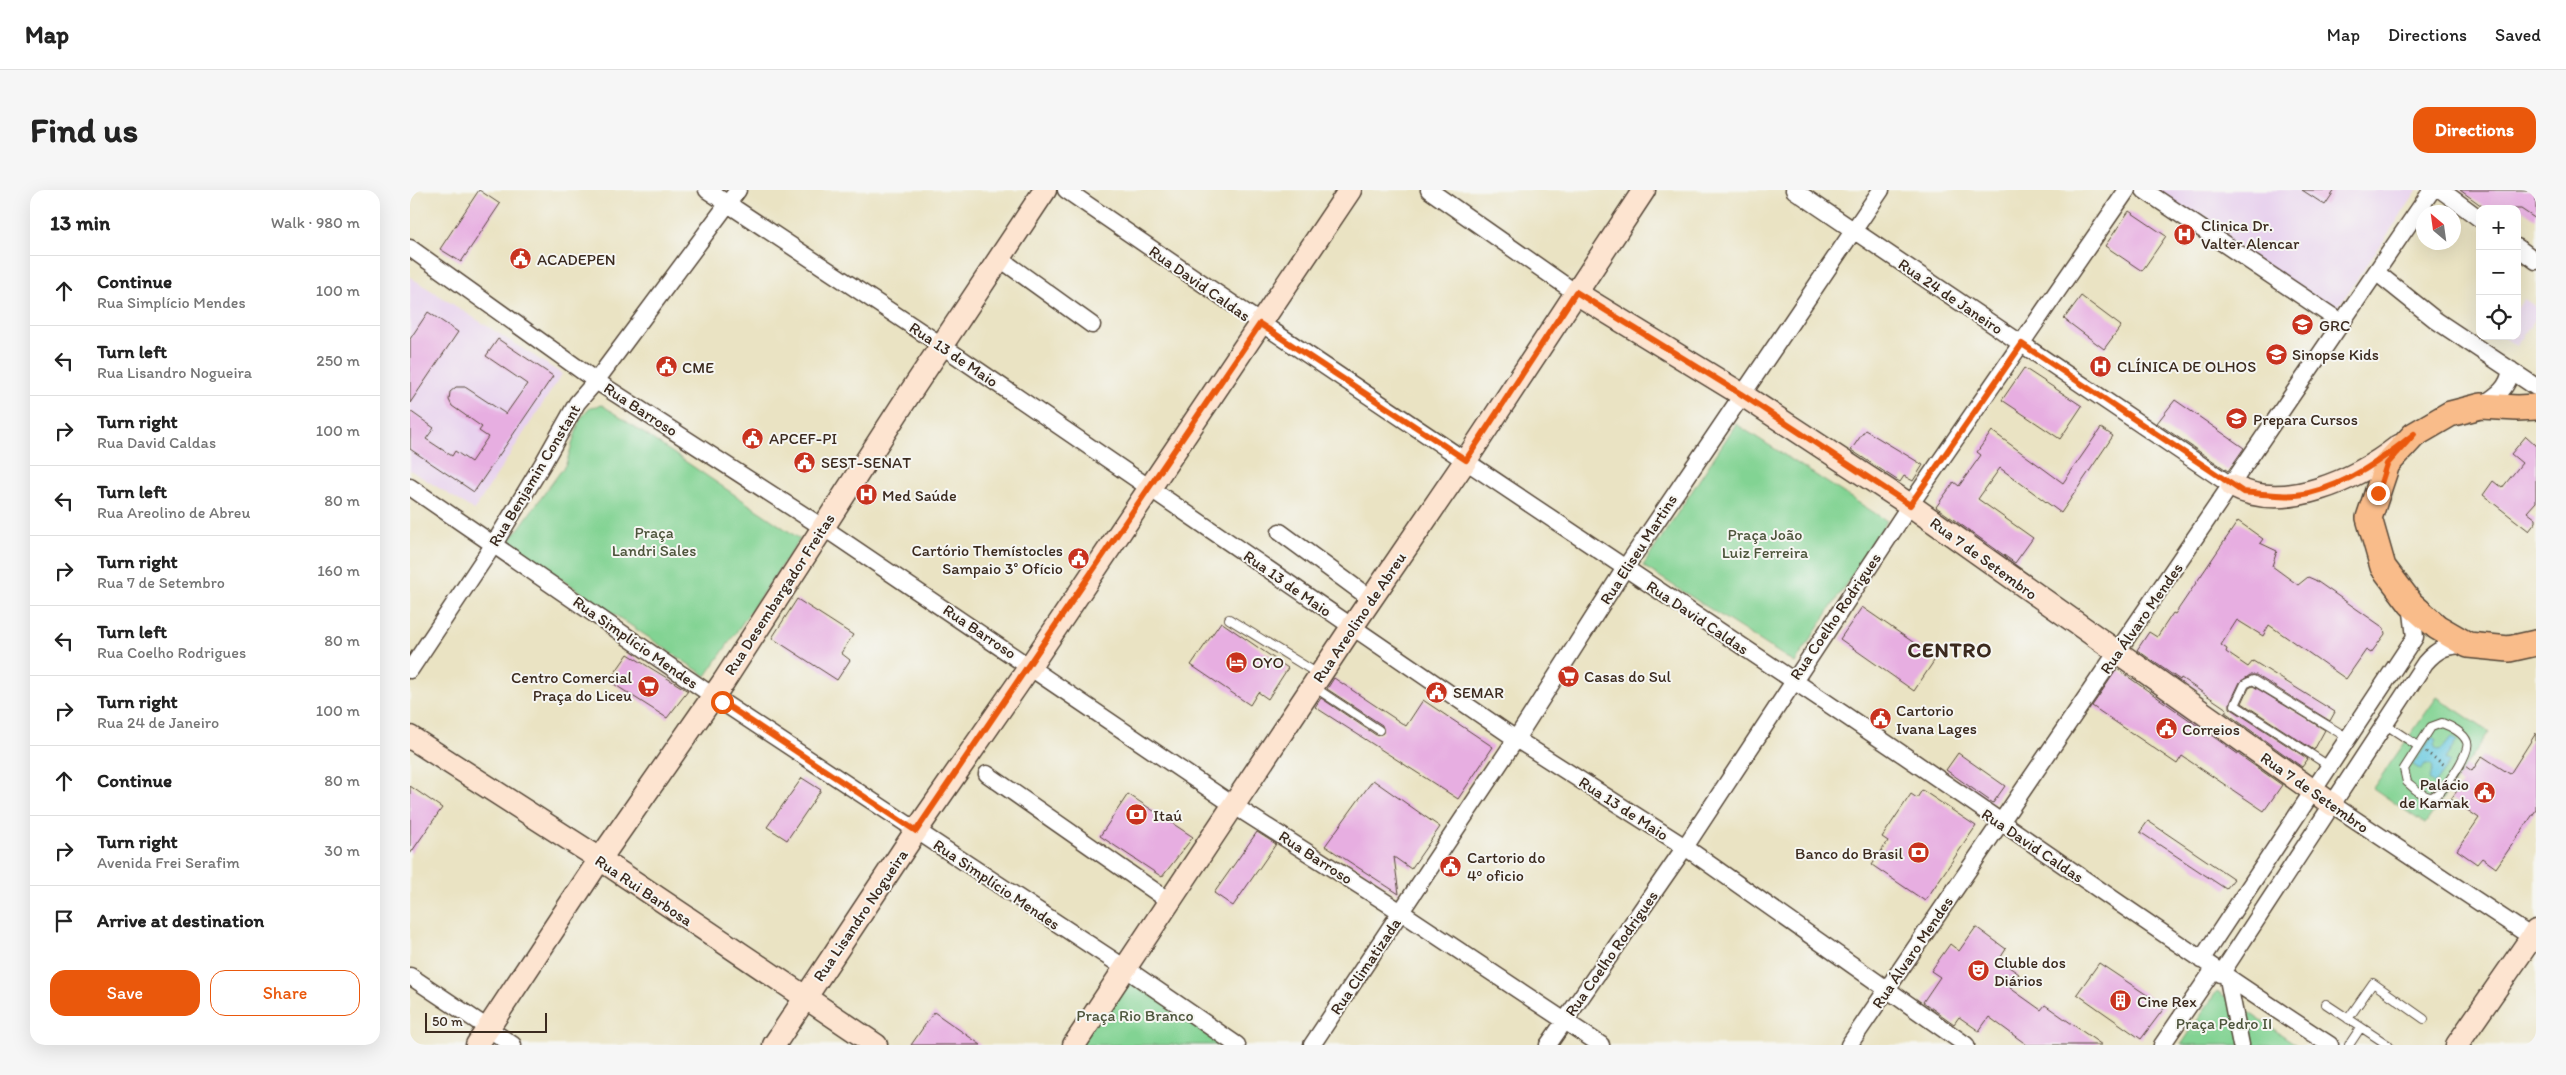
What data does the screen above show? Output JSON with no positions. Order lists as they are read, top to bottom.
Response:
{
  "streets": {
    "street": [
      "Rua David Caldas",
      "Rua 24 de Janeiro",
      "Rua 13 de Maio",
      "Rua Barroso",
      "Rua Benjamin Constant",
      "Rua Eliseu Martins",
      "Rua 7 de Setembro",
      "Rua Desembargador Freitas",
      "Rua Coelho Rodrigues",
      "Rua Areolino de Abreu",
      "Rua Álvaro Mendes",
      "Rua Simplício Mendes",
      "Rua Rui Barbosa",
      "Rua Lisandro Nogueira",
      "Rua Climatizada"
    ]
  },
  "crossings": [
    ["Rua David Caldas", "Rua Eliseu Martins"],
    ["Rua David Caldas", "Rua Coelho Rodrigues"],
    ["Rua David Caldas", "Rua Areolino de Abreu"],
    ["Rua David Caldas", "Rua Álvaro Mendes"],
    ["Rua David Caldas", "Rua Lisandro Nogueira"],
    ["Rua 24 de Janeiro", "Rua Eliseu Martins"],
    ["Rua 24 de Janeiro", "Rua Coelho Rodrigues"],
    ["Rua 24 de Janeiro", "Rua Álvaro Mendes"],
    ["Rua 13 de Maio", "Rua Benjamin Constant"],
    ["Rua 13 de Maio", "Rua Eliseu Martins"],
    ["Rua 13 de Maio", "Rua Desembargador Freitas"],
    ["Rua 13 de Maio", "Rua Coelho Rodrigues"],
    ["Rua 13 de Maio", "Rua Areolino de Abreu"],
    ["Rua 13 de Maio", "Rua Álvaro Mendes"],
    ["Rua 13 de Maio", "Rua Lisandro Nogueira"],
    ["Rua Barroso", "Rua Benjamin Constant"],
    ["Rua Barroso", "Rua Eliseu Martins"],
    ["Rua Barroso", "Rua Desembargador Freitas"],
    ["Rua Barroso", "Rua Coelho Rodrigues"],
    ["Rua Barroso", "Rua Areolino de Abreu"],
    ["Rua Barroso", "Rua Lisandro Nogueira"],
    ["Rua Barroso", "Rua Climatizada"],
    ["Rua Benjamin Constant", "Rua Simplício Mendes"],
    ["Rua Eliseu Martins", "Rua 7 de Setembro"],
    ["Rua Eliseu Martins", "Rua Climatizada"],
    ["Rua 7 de Setembro", "Rua Coelho Rodrigues"],
    ["Rua 7 de Setembro", "Rua Areolino de Abreu"],
    ["Rua 7 de Setembro", "Rua Álvaro Mendes"],
    ["Rua Desembargador Freitas", "Rua Simplício Mendes"],
    ["Rua Desembargador Freitas", "Rua Rui Barbosa"],
    ["Rua Areolino de Abreu", "Rua Simplício Mendes"],
    ["Rua Simplício Mendes", "Rua Lisandro Nogueira"],
    ["Rua Rui Barbosa", "Rua Lisandro Nogueira"]
  ],
  "districts": ["CENTRO"],
  "parks": [
    "Praça Landri Sales",
    "Praça João Luiz Ferreira",
    "Praça Rio Branco",
    "Praça Pedro II"
  ],
  "places": {
    "hospital": ["Clinica Dr. Valter Alencar", "CLÍNICA DE OLHOS", "Med Saúde"],
    "public building": [
      "ACADEPEN",
      "CME",
      "APCEF-PI",
      "SEST-SENAT",
      "Cartório Themístocles Sampaio 3° Ofício",
      "SEMAR",
      "Cartorio Ivana Lages",
      "Correios",
      "Palácio de Karnak",
      "Cartorio do 4º oficio"
    ],
    "school or university": ["GRC", "Sinopse Kids", "Prepara Cursos"],
    "hotel": ["OYO"],
    "supermarket": ["Casas do Sul", "Centro Comercial Praça do Liceu"],
    "bank": ["Itaú", "Banco do Brasil"],
    "theatre": ["Cluble dos Diários"],
    "building": ["Cine Rex"]
  },
  "scale_bar": "50 m",
  "north": "top left",
  "page": {
    "header": "Map",
    "nav": ["Map", "Directions", "Saved"],
    "buttons": [
      "Directions",
      ["Save", "Share"]
    ],
    "title": "Find us",
    "heading": ["13 min", "Walk · 980 m"],
    "map_buttons": ["+", "−"],
    "list": [
      ["Continue", "Rua Simplício Mendes", "100 m"],
      ["Turn left", "Rua Lisandro Nogueira", "250 m"],
      ["Turn right", "Rua David Caldas", "100 m"],
      ["Turn left", "Rua Areolino de Abreu", "80 m"],
      ["Turn right", "Rua 7 de Setembro", "160 m"],
      ["Turn left", "Rua Coelho Rodrigues", "80 m"],
      ["Turn right", "Rua 24 de Janeiro", "100 m"],
      ["Continue", "80 m"],
      ["Turn right", "Avenida Frei Serafim", "30 m"],
      "Arrive at destination"
    ],
    "scale": "50 m"
  }
}
